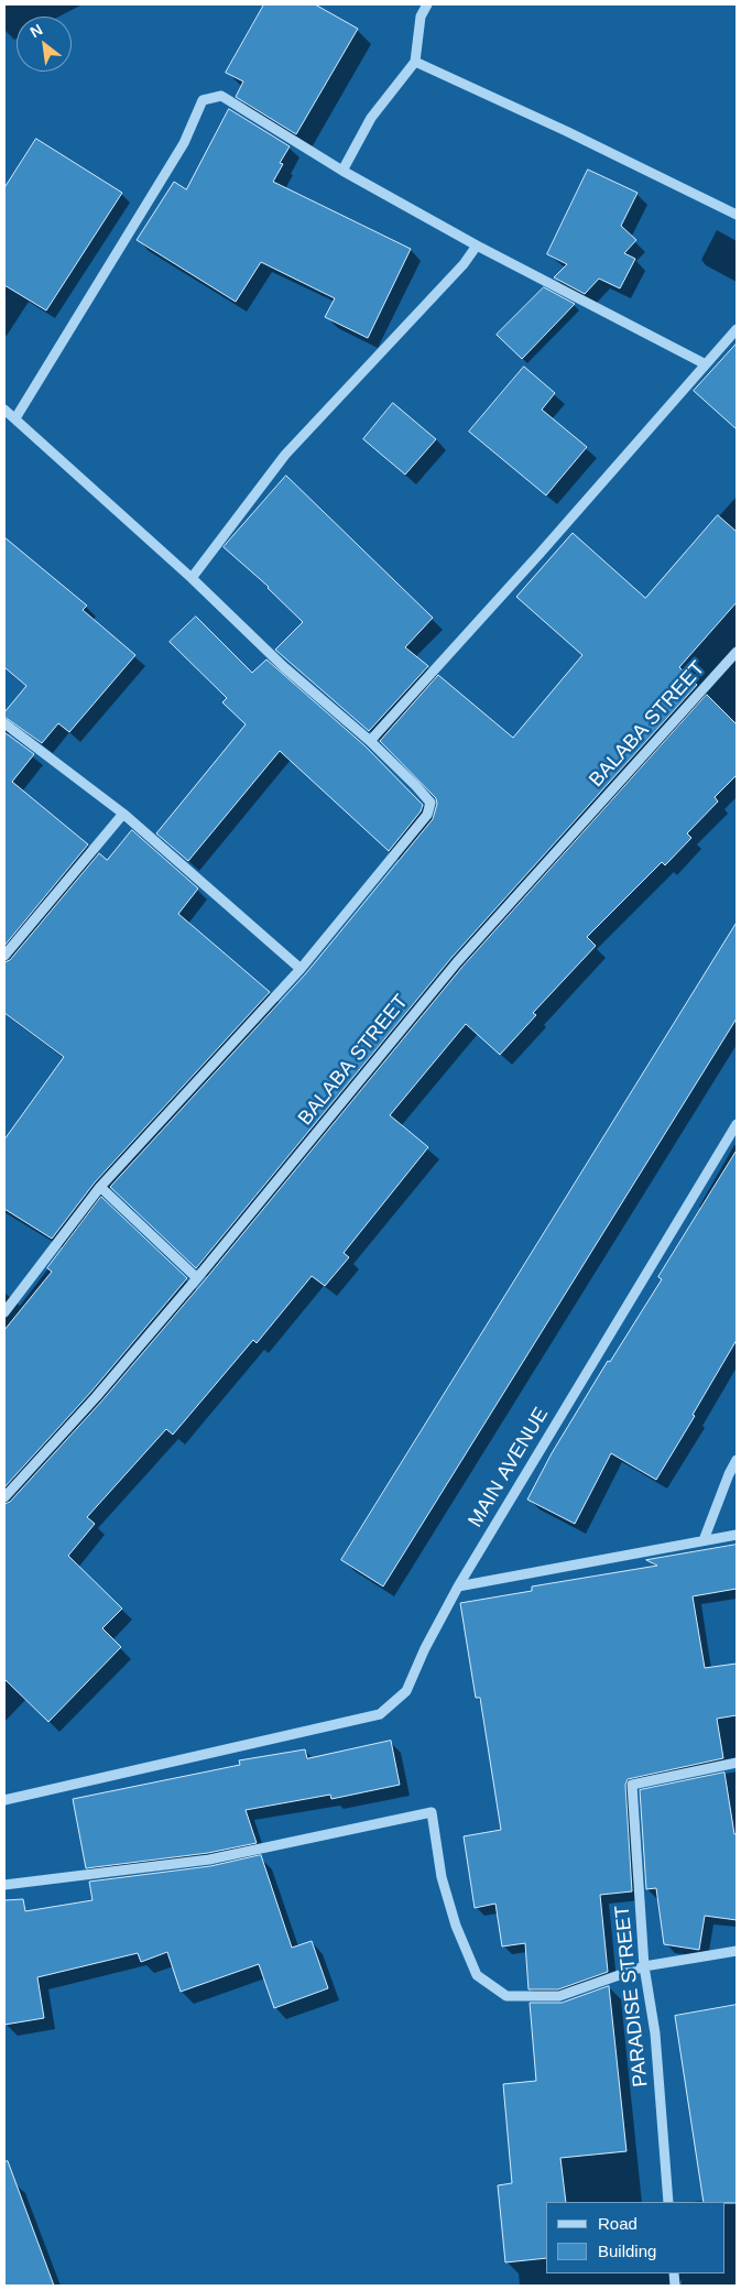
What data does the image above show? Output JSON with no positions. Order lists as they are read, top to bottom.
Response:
{
  "streets": {
    "street": ["BALABA STREET", "MAIN AVENUE", "PARADISE STREET"]
  },
  "legend": ["Road", "Building"],
  "north": "top left"
}
